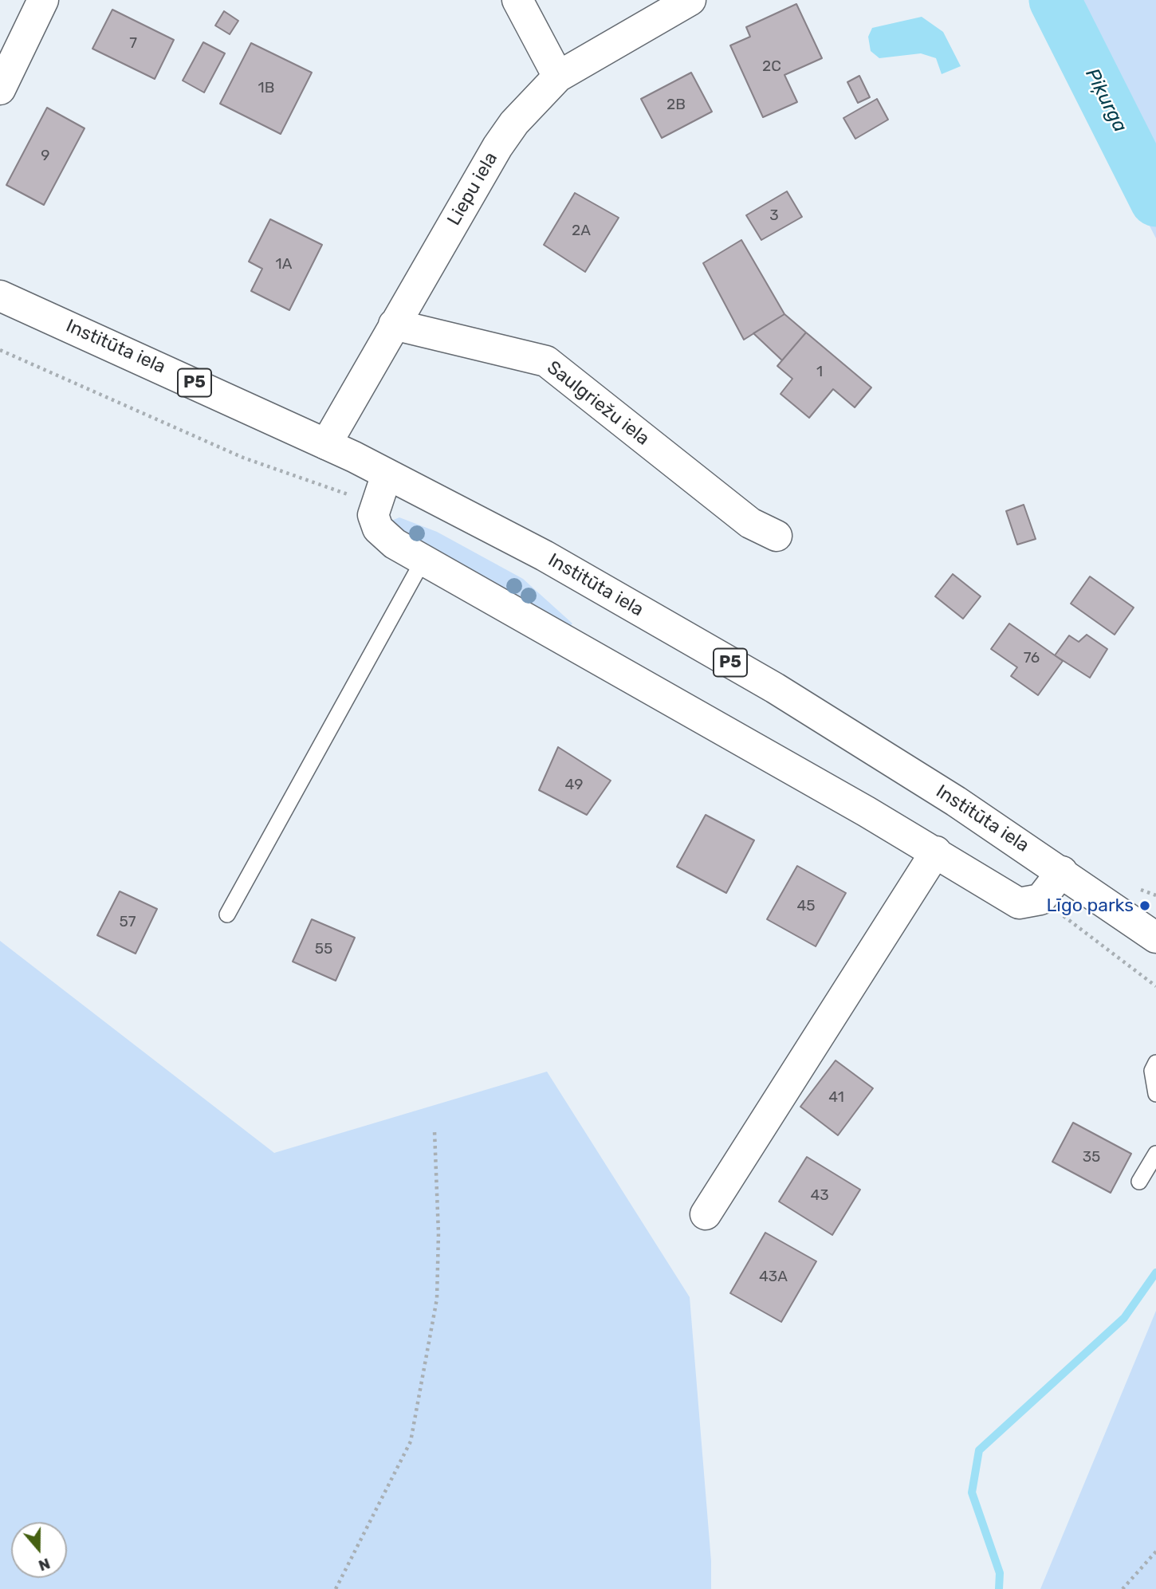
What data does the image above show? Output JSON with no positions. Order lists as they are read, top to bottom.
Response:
{
  "streets": {
    "street": [
      "Liepu iela",
      "Institūta iela",
      "P5",
      "Saulgriežu iela"
    ]
  },
  "crossings": [
    ["Liepu iela", "Institūta iela"],
    ["Liepu iela", "Saulgriežu iela"]
  ],
  "water": ["Piķurga"],
  "places": ["Līgo parks"],
  "house_numbers": [
    "7",
    "2C",
    "1B",
    "2B",
    "9",
    "3",
    "2A",
    "1A",
    "1",
    "76",
    "49",
    "45",
    "57",
    "55",
    "41",
    "35",
    "43",
    "43A"
  ],
  "north": "bottom"
}
